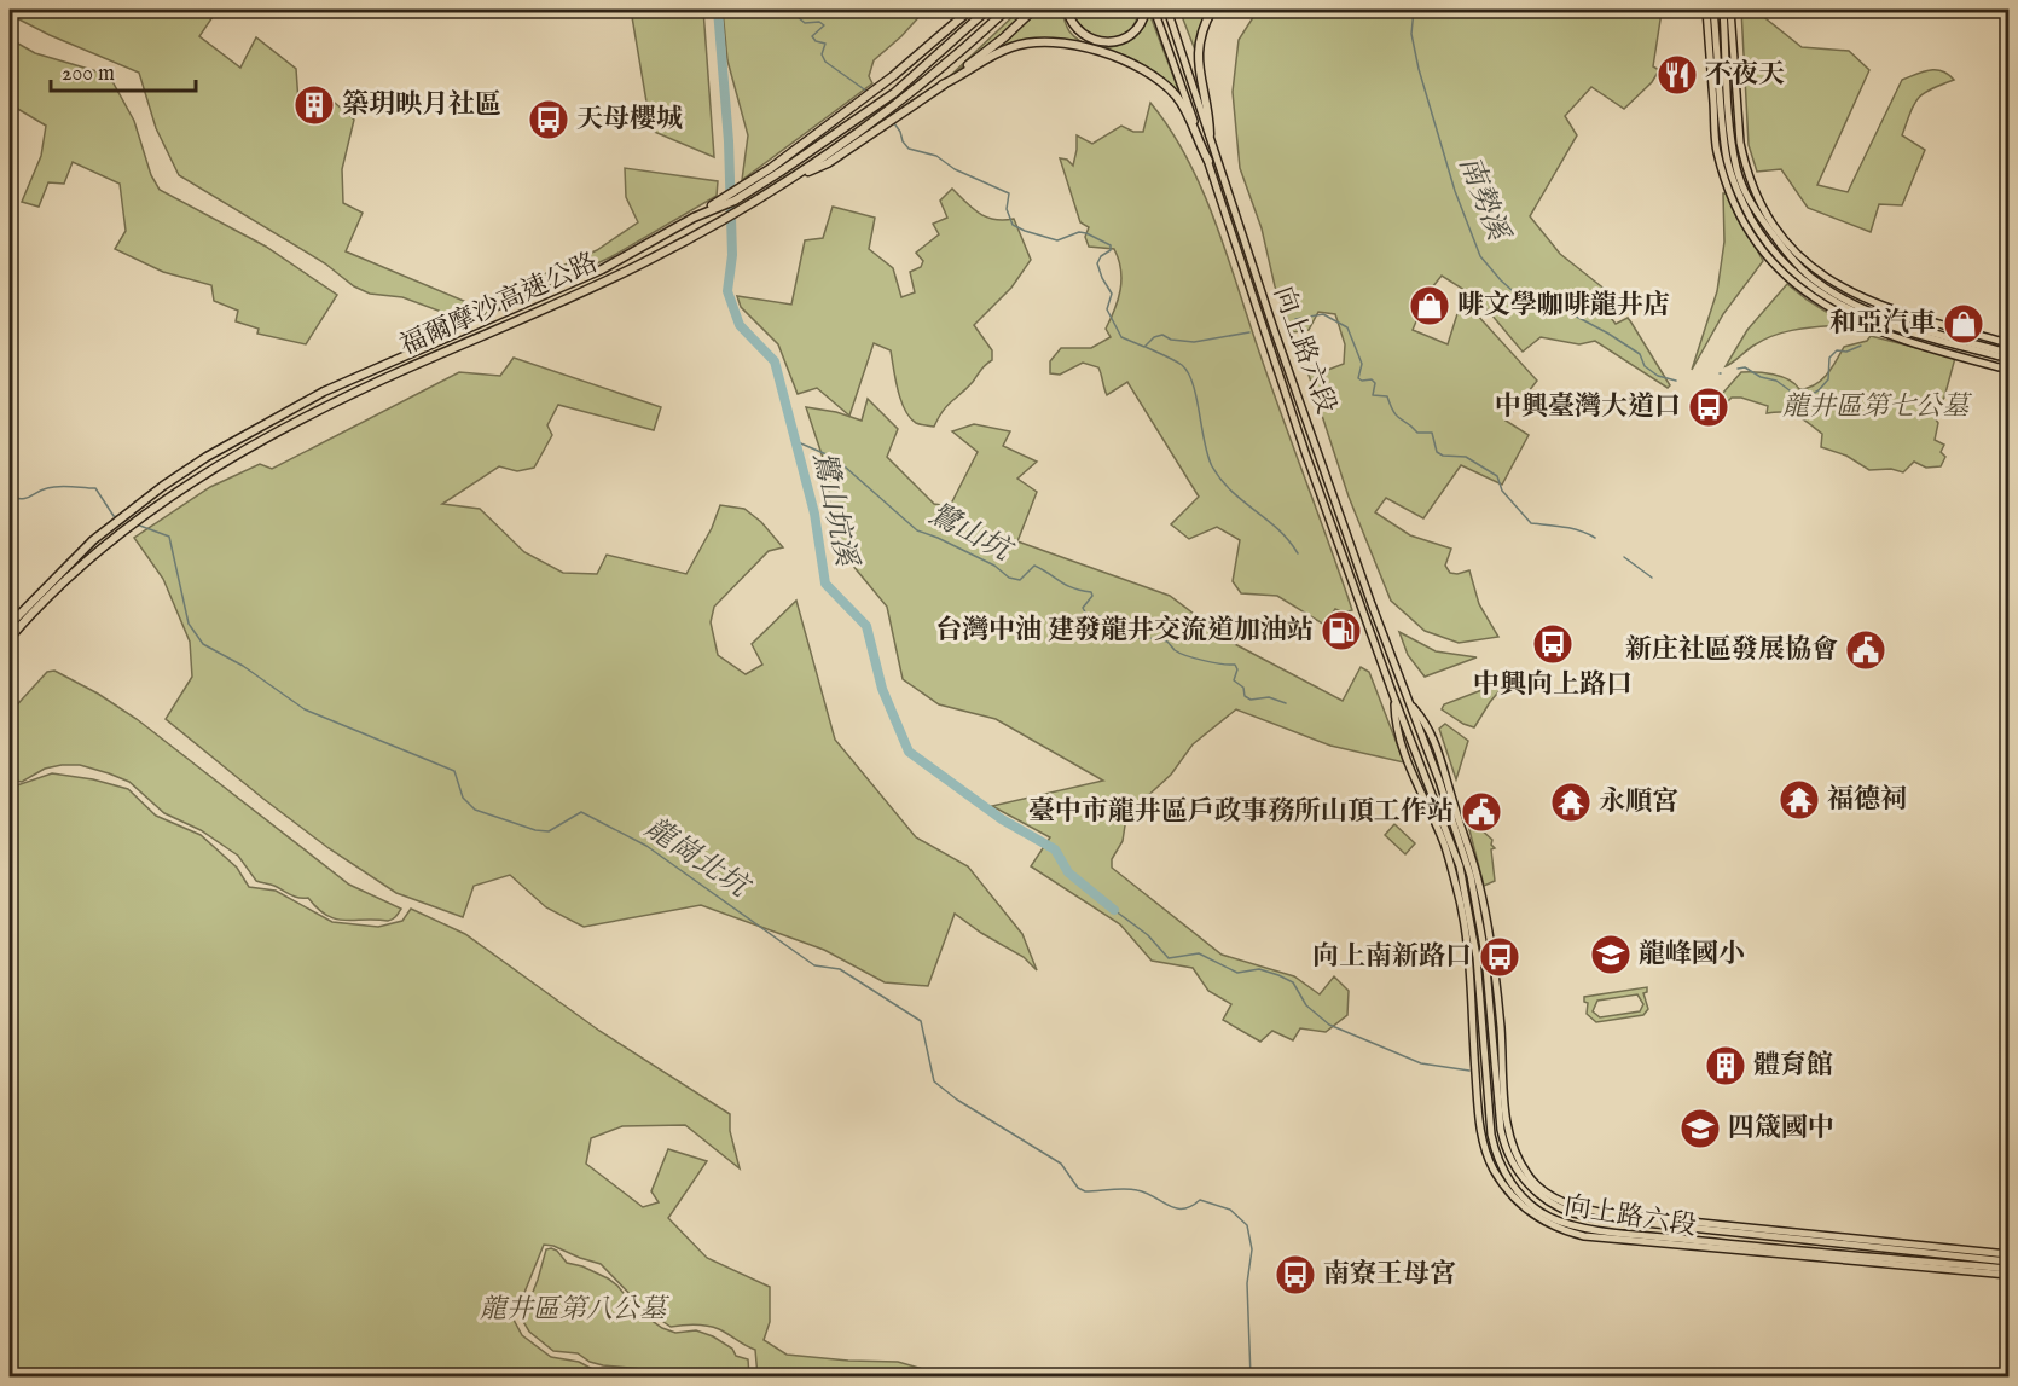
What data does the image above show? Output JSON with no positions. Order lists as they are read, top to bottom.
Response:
{
  "streets": {
    "highway": ["福爾摩沙高速公路"],
    "main road": ["向上路六段"]
  },
  "water": [
    "南勢溪",
    "鷺山坑溪",
    "鷺山坑",
    "龍崗北坑"
  ],
  "parks": ["龍井區第七公墓", "龍井區第八公墓"],
  "places": {
    "restaurant": ["不夜天"],
    "building": ["築玥映月社區", "體育館"],
    "bus stop": [
      "天母櫻城",
      "中興臺灣大道口",
      "中興向上路口",
      "向上南新路口",
      "南寮王母宮"
    ],
    "shop": ["啡文學咖啡龍井店", "和亞汽車"],
    "fuel station": ["台灣中油 建發龍井交流道加油站"],
    "public building": ["新庄社區發展協會", "臺中市龍井區戶政事務所山頂工作站"],
    "temple": ["福德祠", "永順宮"],
    "school or university": ["龍峰國小", "四箴國中"]
  },
  "scale_bar": "200 m"
}
